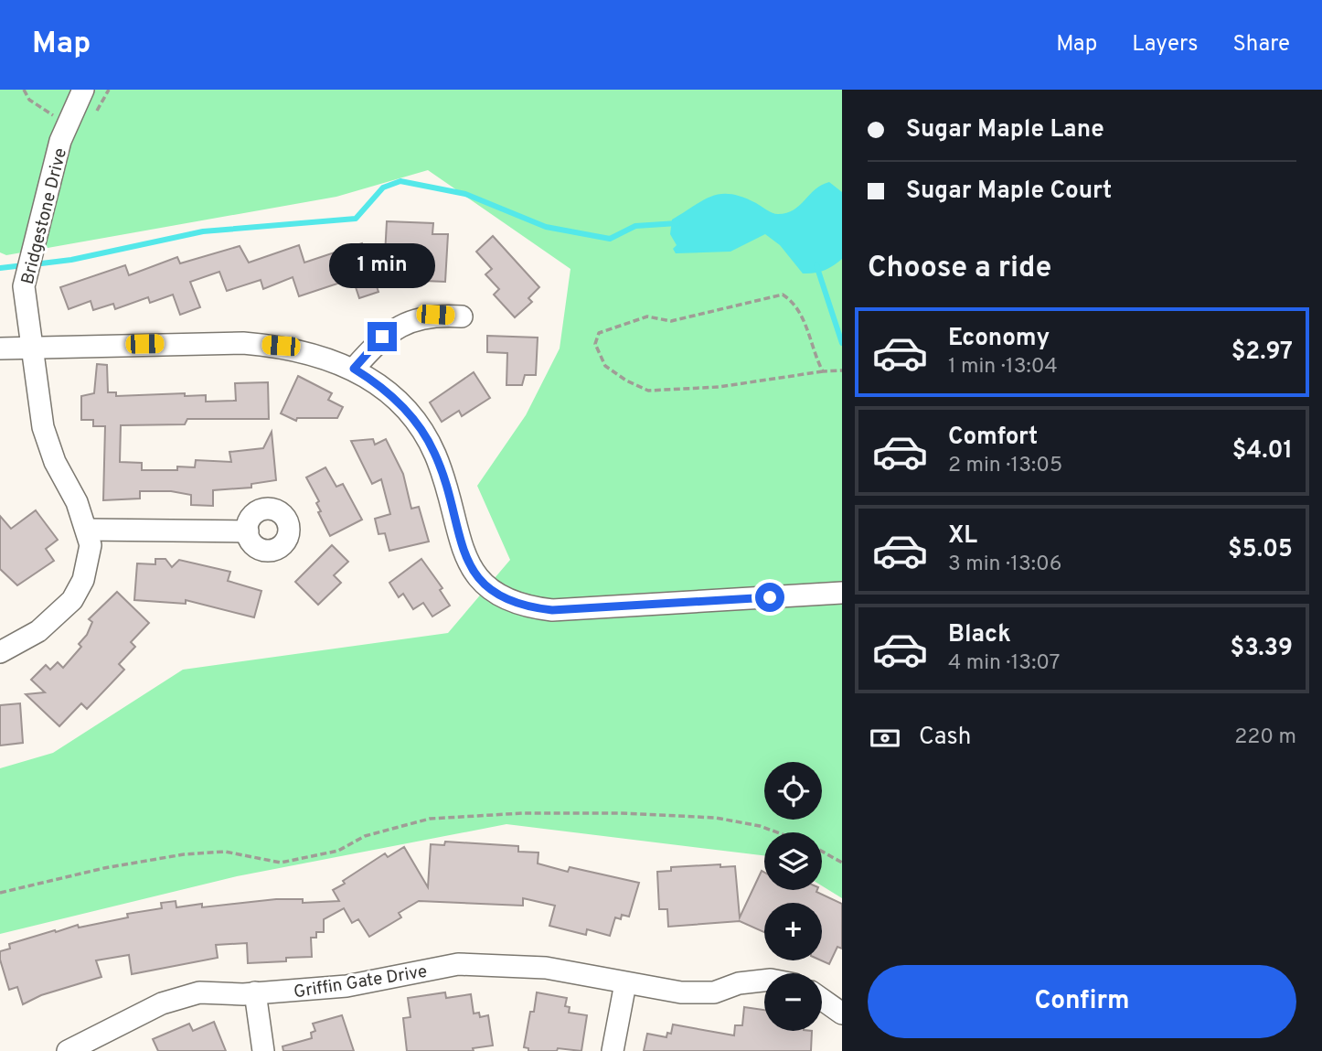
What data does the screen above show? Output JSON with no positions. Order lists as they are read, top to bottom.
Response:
{
  "streets": {
    "street": ["Bridgestone Drive", "Griffin Gate Drive"]
  },
  "page": {
    "header": "Map",
    "nav": ["Map", "Layers", "Share"],
    "banner": ["Sugar Maple Lane", "Sugar Maple Court"],
    "heading": "Choose a ride",
    "bubble": "1 min",
    "list": [
      {
        "name": "Economy",
        "note": "1 min · 13:04",
        "value": "$2.97"
      },
      {
        "name": "Comfort",
        "note": "2 min · 13:05",
        "value": "$4.01"
      },
      {
        "name": "XL",
        "note": "3 min · 13:06",
        "value": "$5.05"
      },
      {
        "name": "Black",
        "note": "4 min · 13:07",
        "value": "$3.39"
      }
    ],
    "pay": ["Cash", "220 m"],
    "map_buttons": ["+", "−"],
    "buttons": "Confirm"
  }
}
